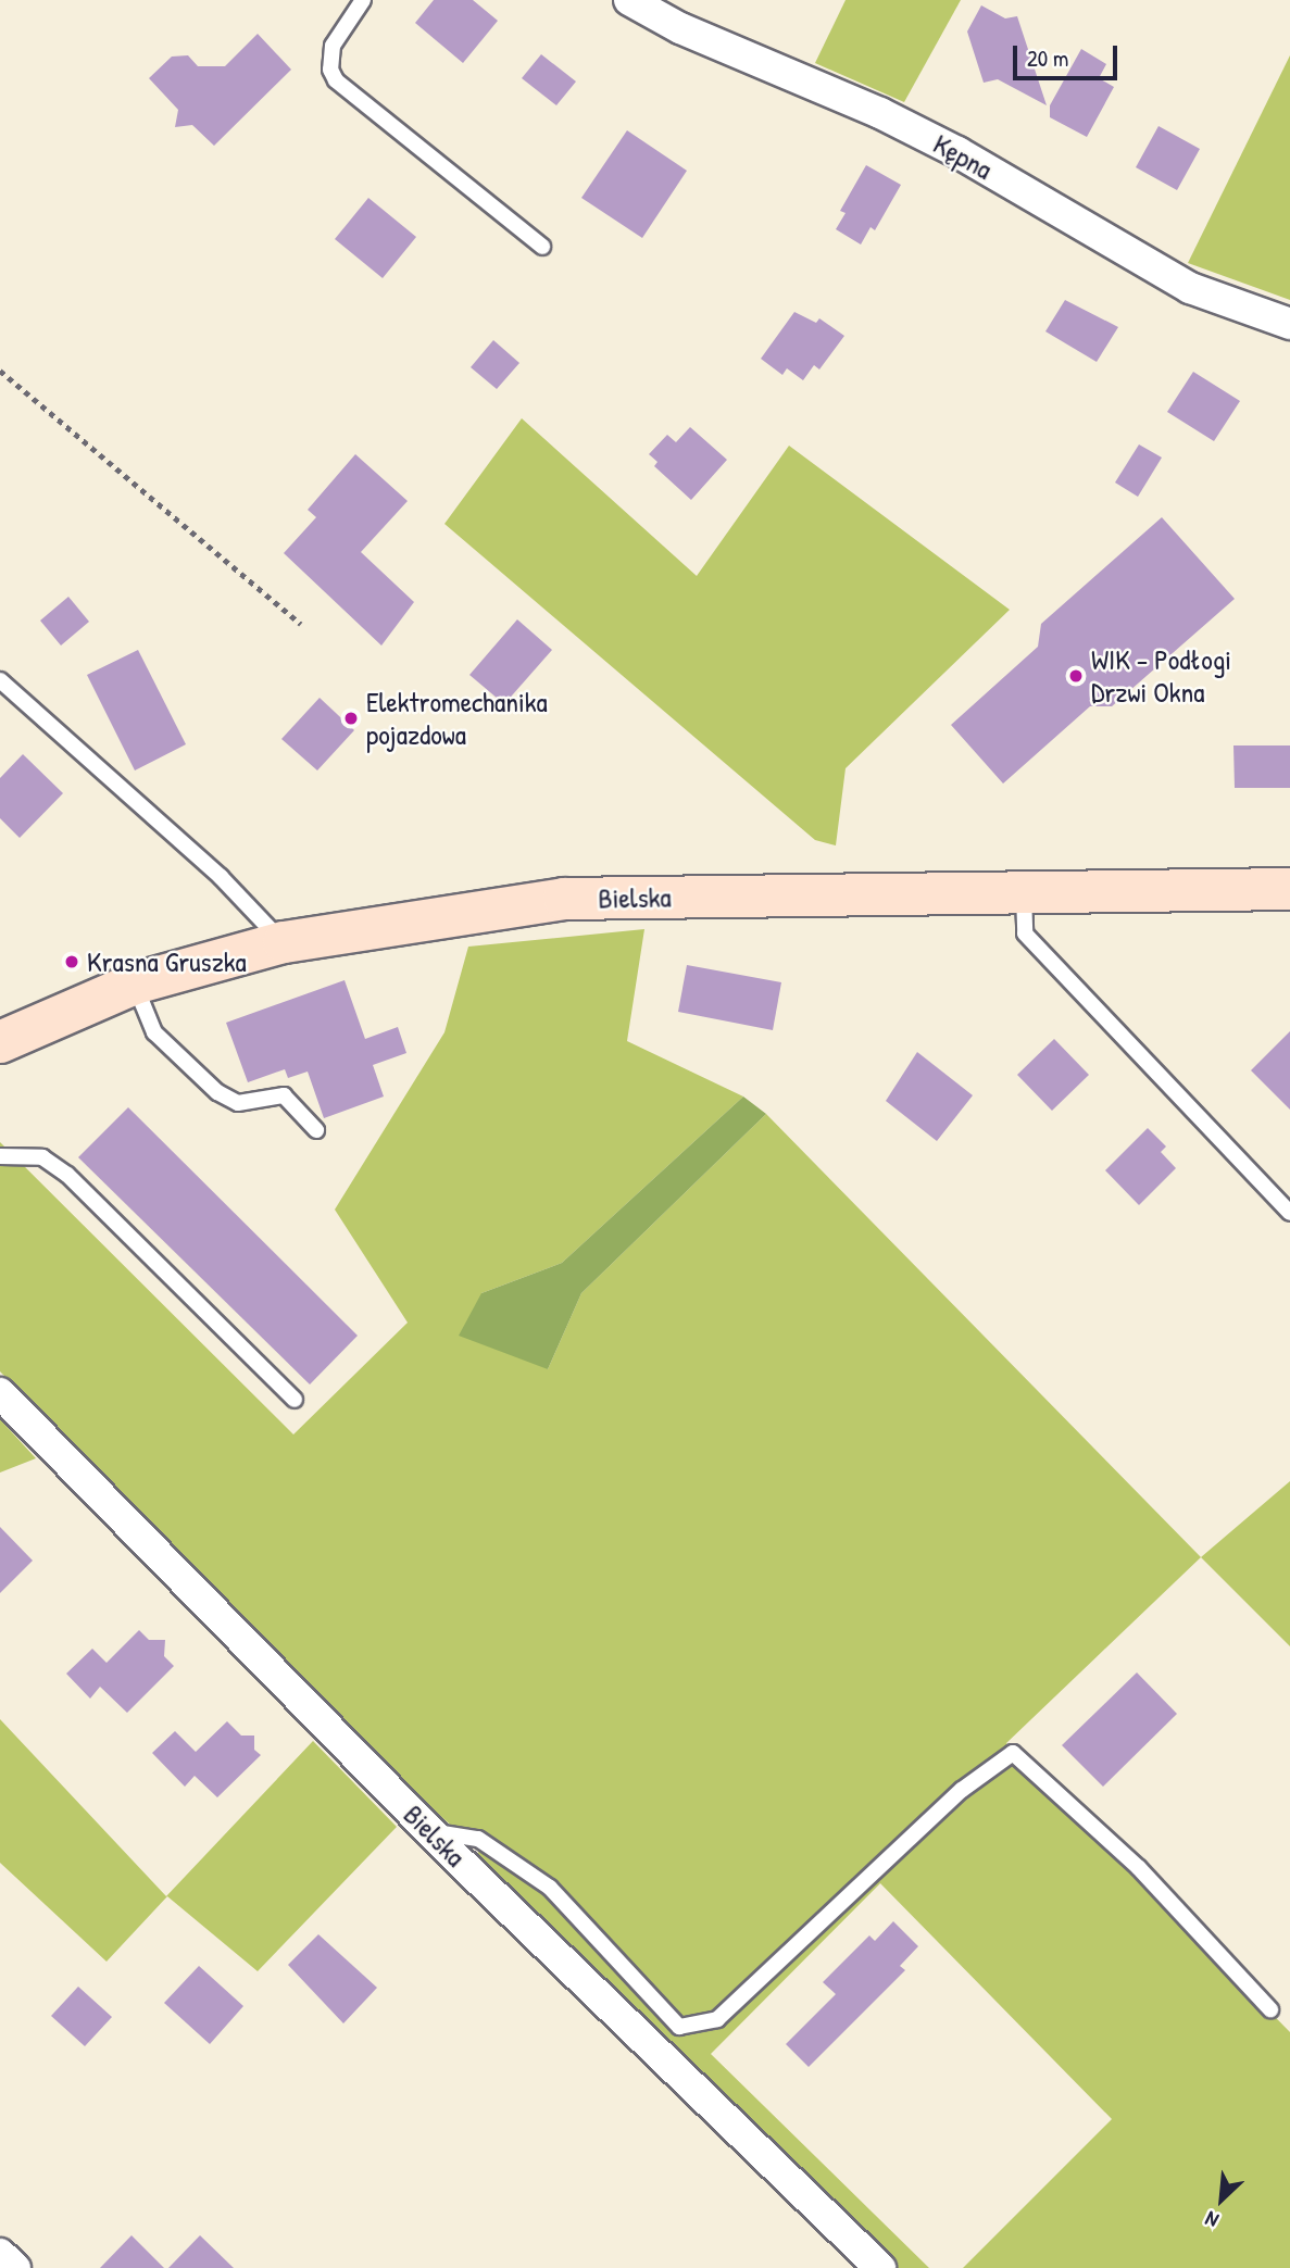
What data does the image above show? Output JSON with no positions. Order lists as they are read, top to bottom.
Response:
{
  "streets": {
    "street": ["Kępna", "Bielska"]
  },
  "places": ["WIK - Podłogi Drzwi Okna", "Elektromechanika pojazdowa", "Krasna Gruszka"],
  "scale_bar": "20 m",
  "north": "bottom left"
}
